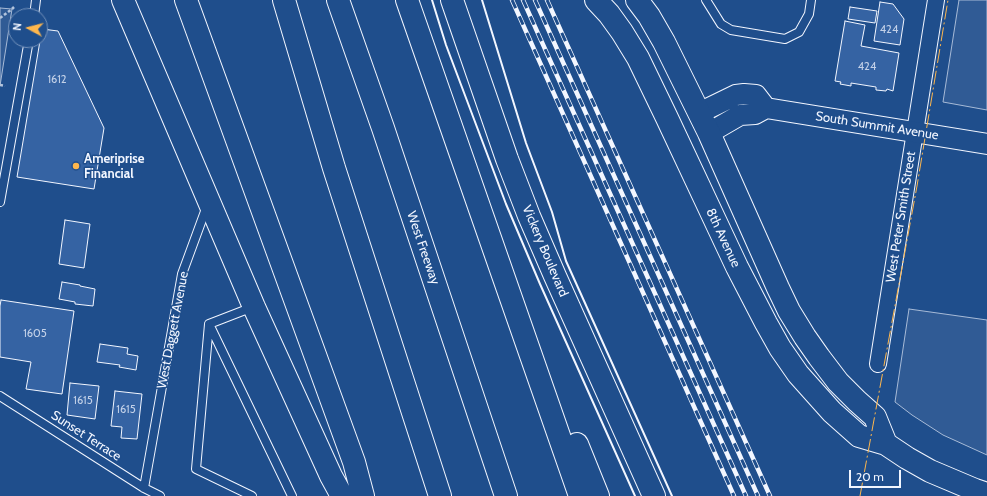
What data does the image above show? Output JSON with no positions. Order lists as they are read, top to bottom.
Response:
{
  "streets": {
    "main road": ["8th Avenue", "West Freeway", "Vickery Boulevard"],
    "street": ["South Summit Avenue", "West Peter Smith Street"],
    "lane": ["West Daggett Avenue", "Sunset Terrace"]
  },
  "crossings": [
    ["South Summit Avenue", "West Peter Smith Street"],
    ["West Daggett Avenue", "Sunset Terrace"]
  ],
  "places": ["Ameriprise Financial"],
  "house_numbers": [
    "424",
    "424",
    "1612",
    "1605",
    "1615",
    "1615"
  ],
  "scale_bar": "20 m",
  "north": "left"
}
